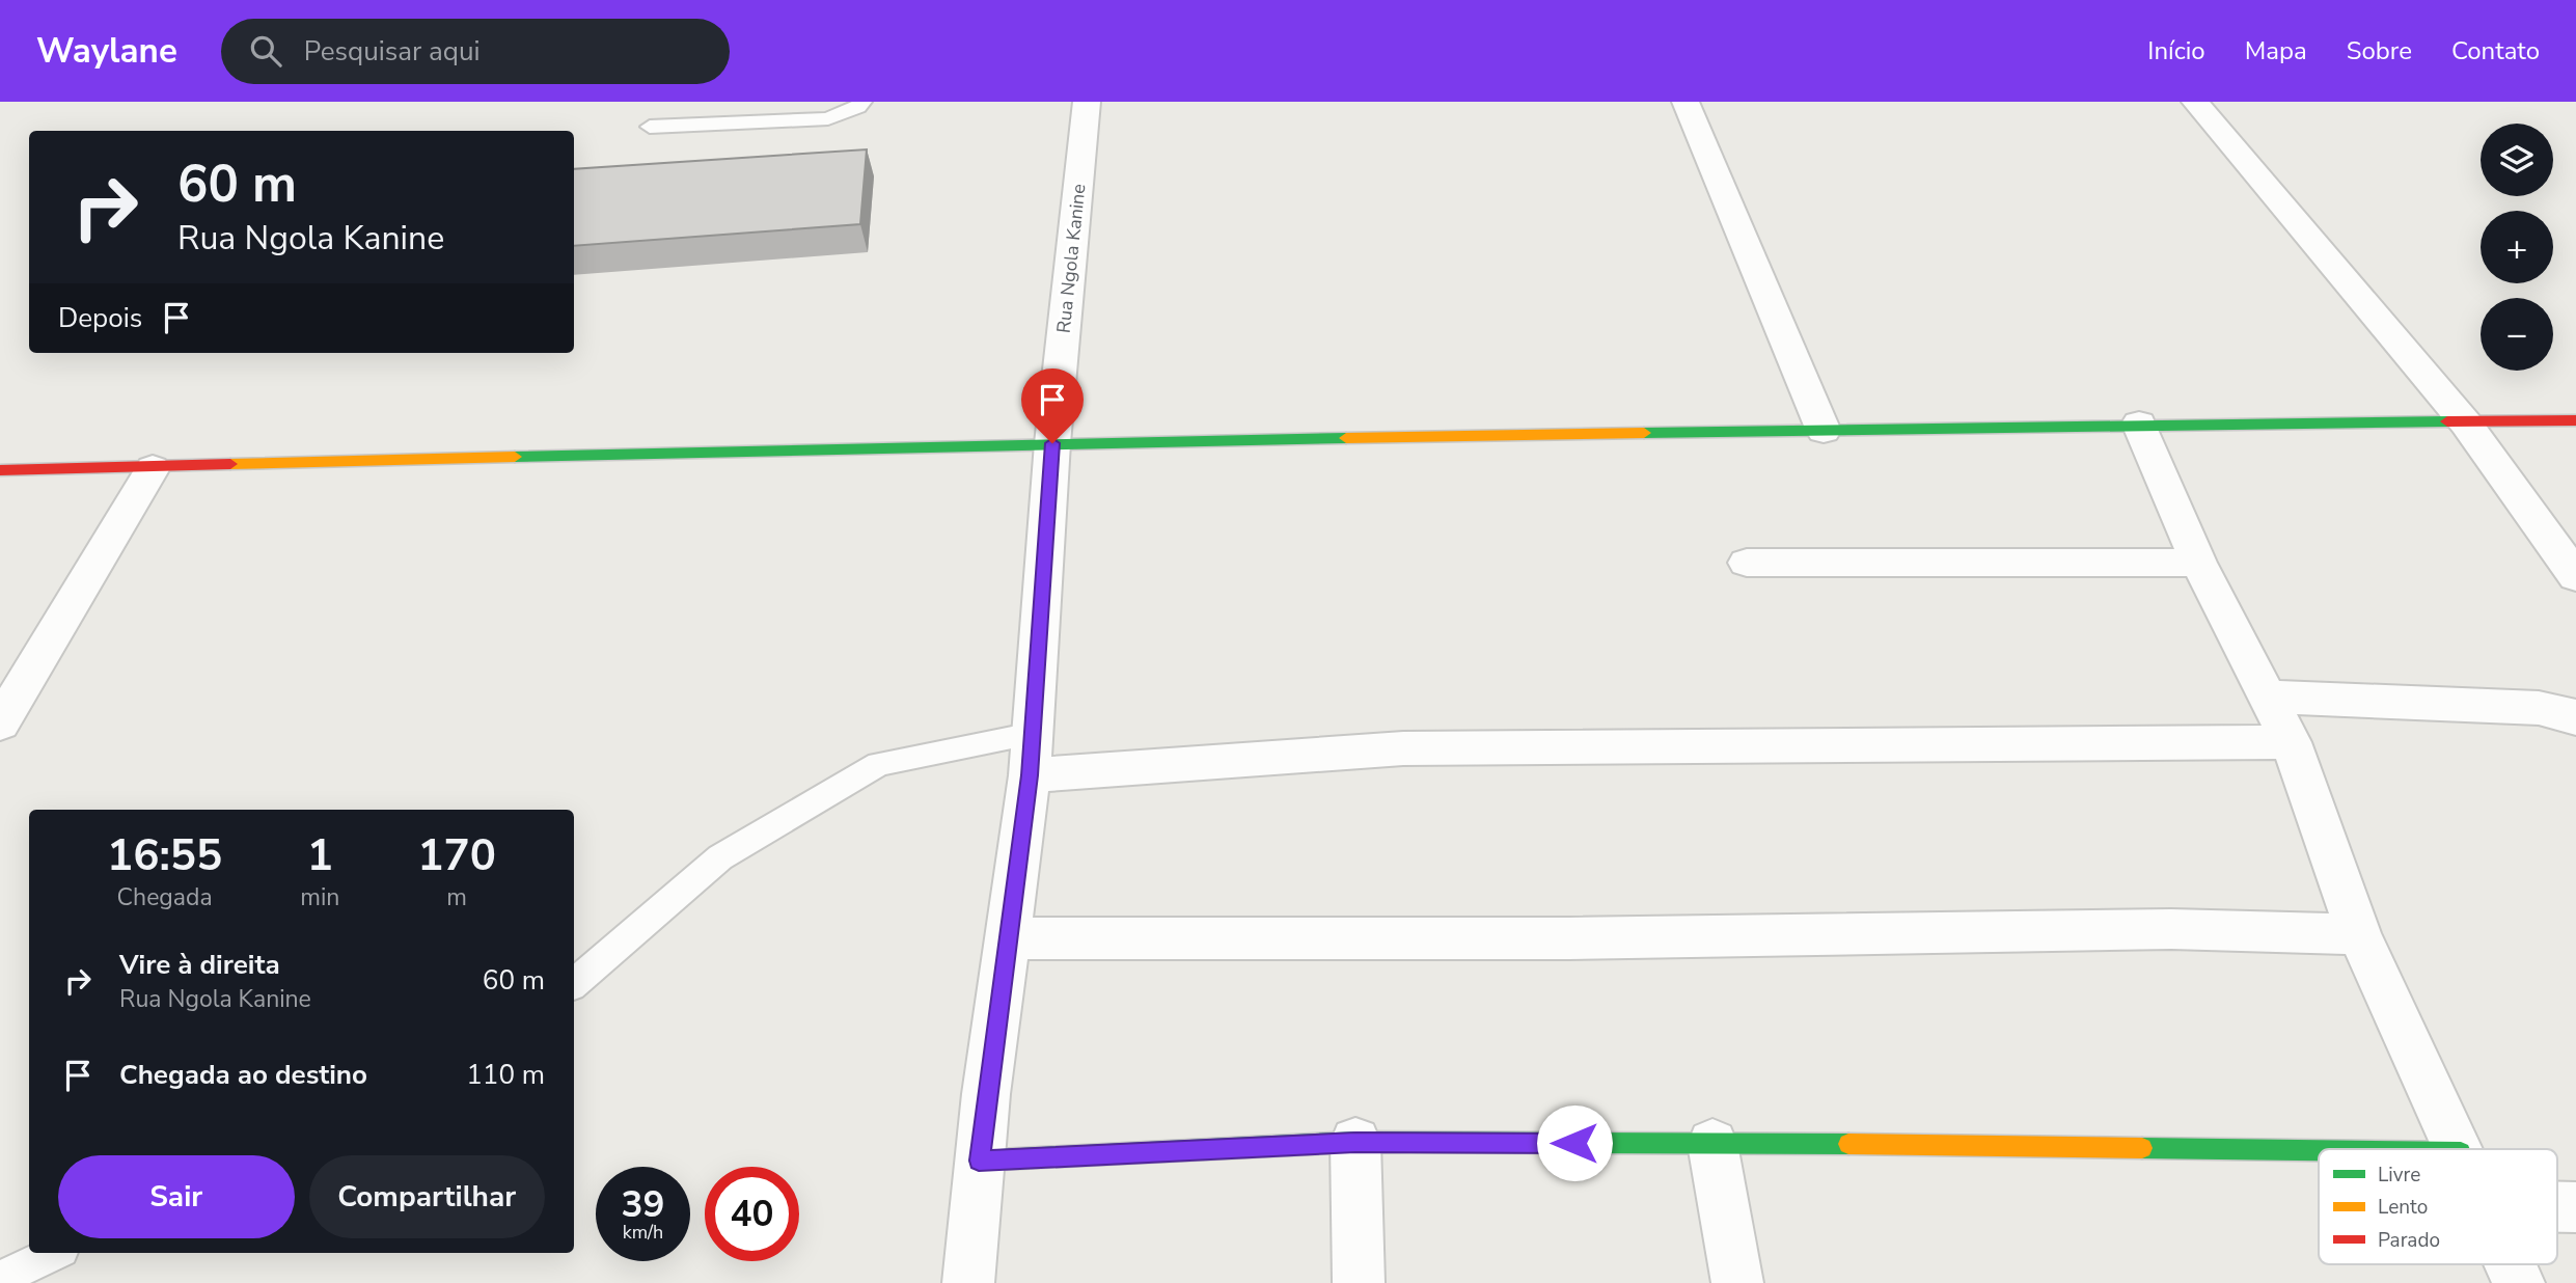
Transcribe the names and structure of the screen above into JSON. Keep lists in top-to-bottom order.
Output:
{
  "streets": {
    "street": ["Rua Ngola Kanine"]
  },
  "legend": ["Livre", "Lento", "Parado"],
  "page": {
    "header": "Waylane",
    "search": "Pesquisar aqui",
    "nav": [
      "Início",
      "Mapa",
      "Sobre",
      "Contato"
    ],
    "map_buttons": ["+", "−"],
    "turn": ["60 m", "Rua Ngola Kanine"],
    "then": "Depois",
    "eta": [
      "16:55",
      "Chegada",
      "1",
      "min",
      "170",
      "m"
    ],
    "list": [
      {
        "name": "Vire à direita",
        "note": "Rua Ngola Kanine",
        "value": "60 m"
      },
      {
        "name": "Chegada ao destino",
        "value": "110 m"
      }
    ],
    "buttons": ["Sair", "Compartilhar"],
    "speed": "39 km/h",
    "limit": "40"
  }
}
